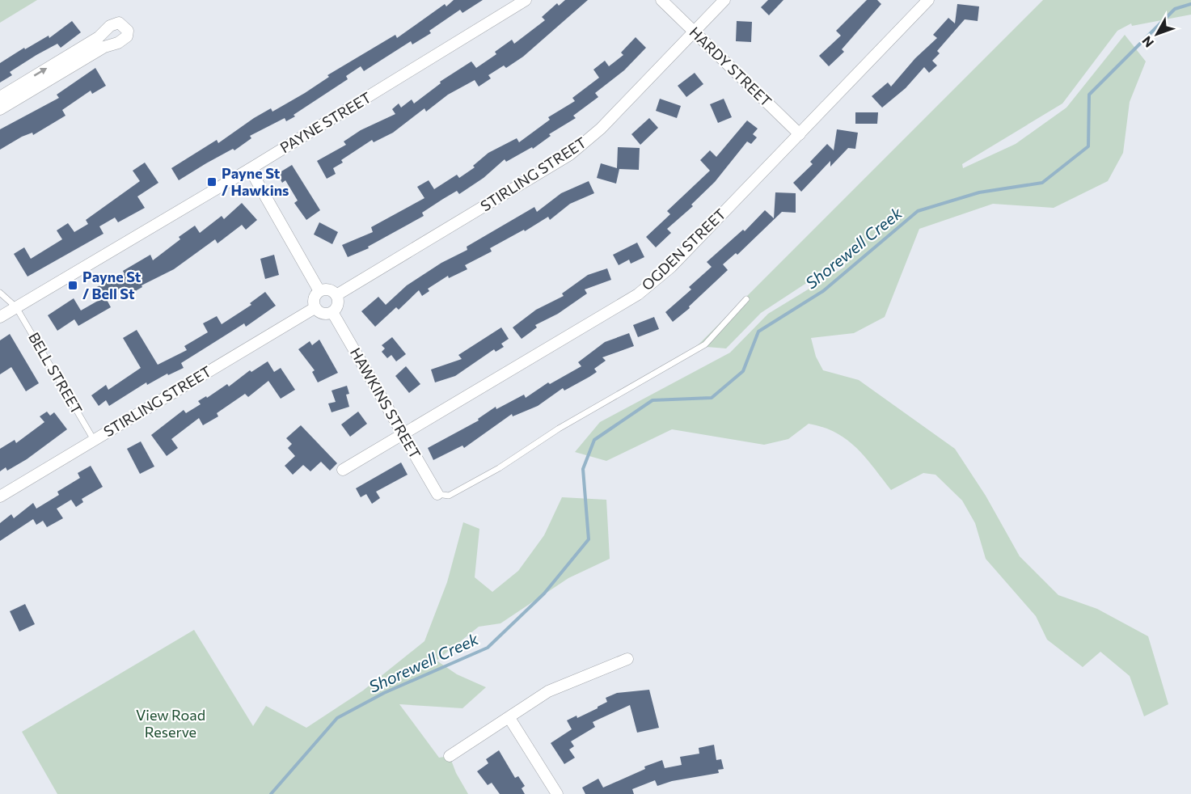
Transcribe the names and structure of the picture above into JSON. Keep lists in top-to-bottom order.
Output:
{
  "streets": {
    "street": [
      "HARDY STREET",
      "PAYNE STREET",
      "STIRLING STREET",
      "OGDEN STREET",
      "HAWKINS STREET"
    ],
    "lane": ["BELL STREET"]
  },
  "crossings": [
    ["HARDY STREET", "STIRLING STREET"],
    ["HARDY STREET", "OGDEN STREET"],
    ["PAYNE STREET", "BELL STREET"],
    ["STIRLING STREET", "BELL STREET"],
    ["STIRLING STREET", "HAWKINS STREET"],
    ["OGDEN STREET", "HAWKINS STREET"]
  ],
  "water": ["Shorewell Creek"],
  "parks": ["View Road Reserve"],
  "places": {
    "transit": ["Payne St / Hawkins", "Payne St / Bell St"]
  },
  "north": "bottom left"
}
